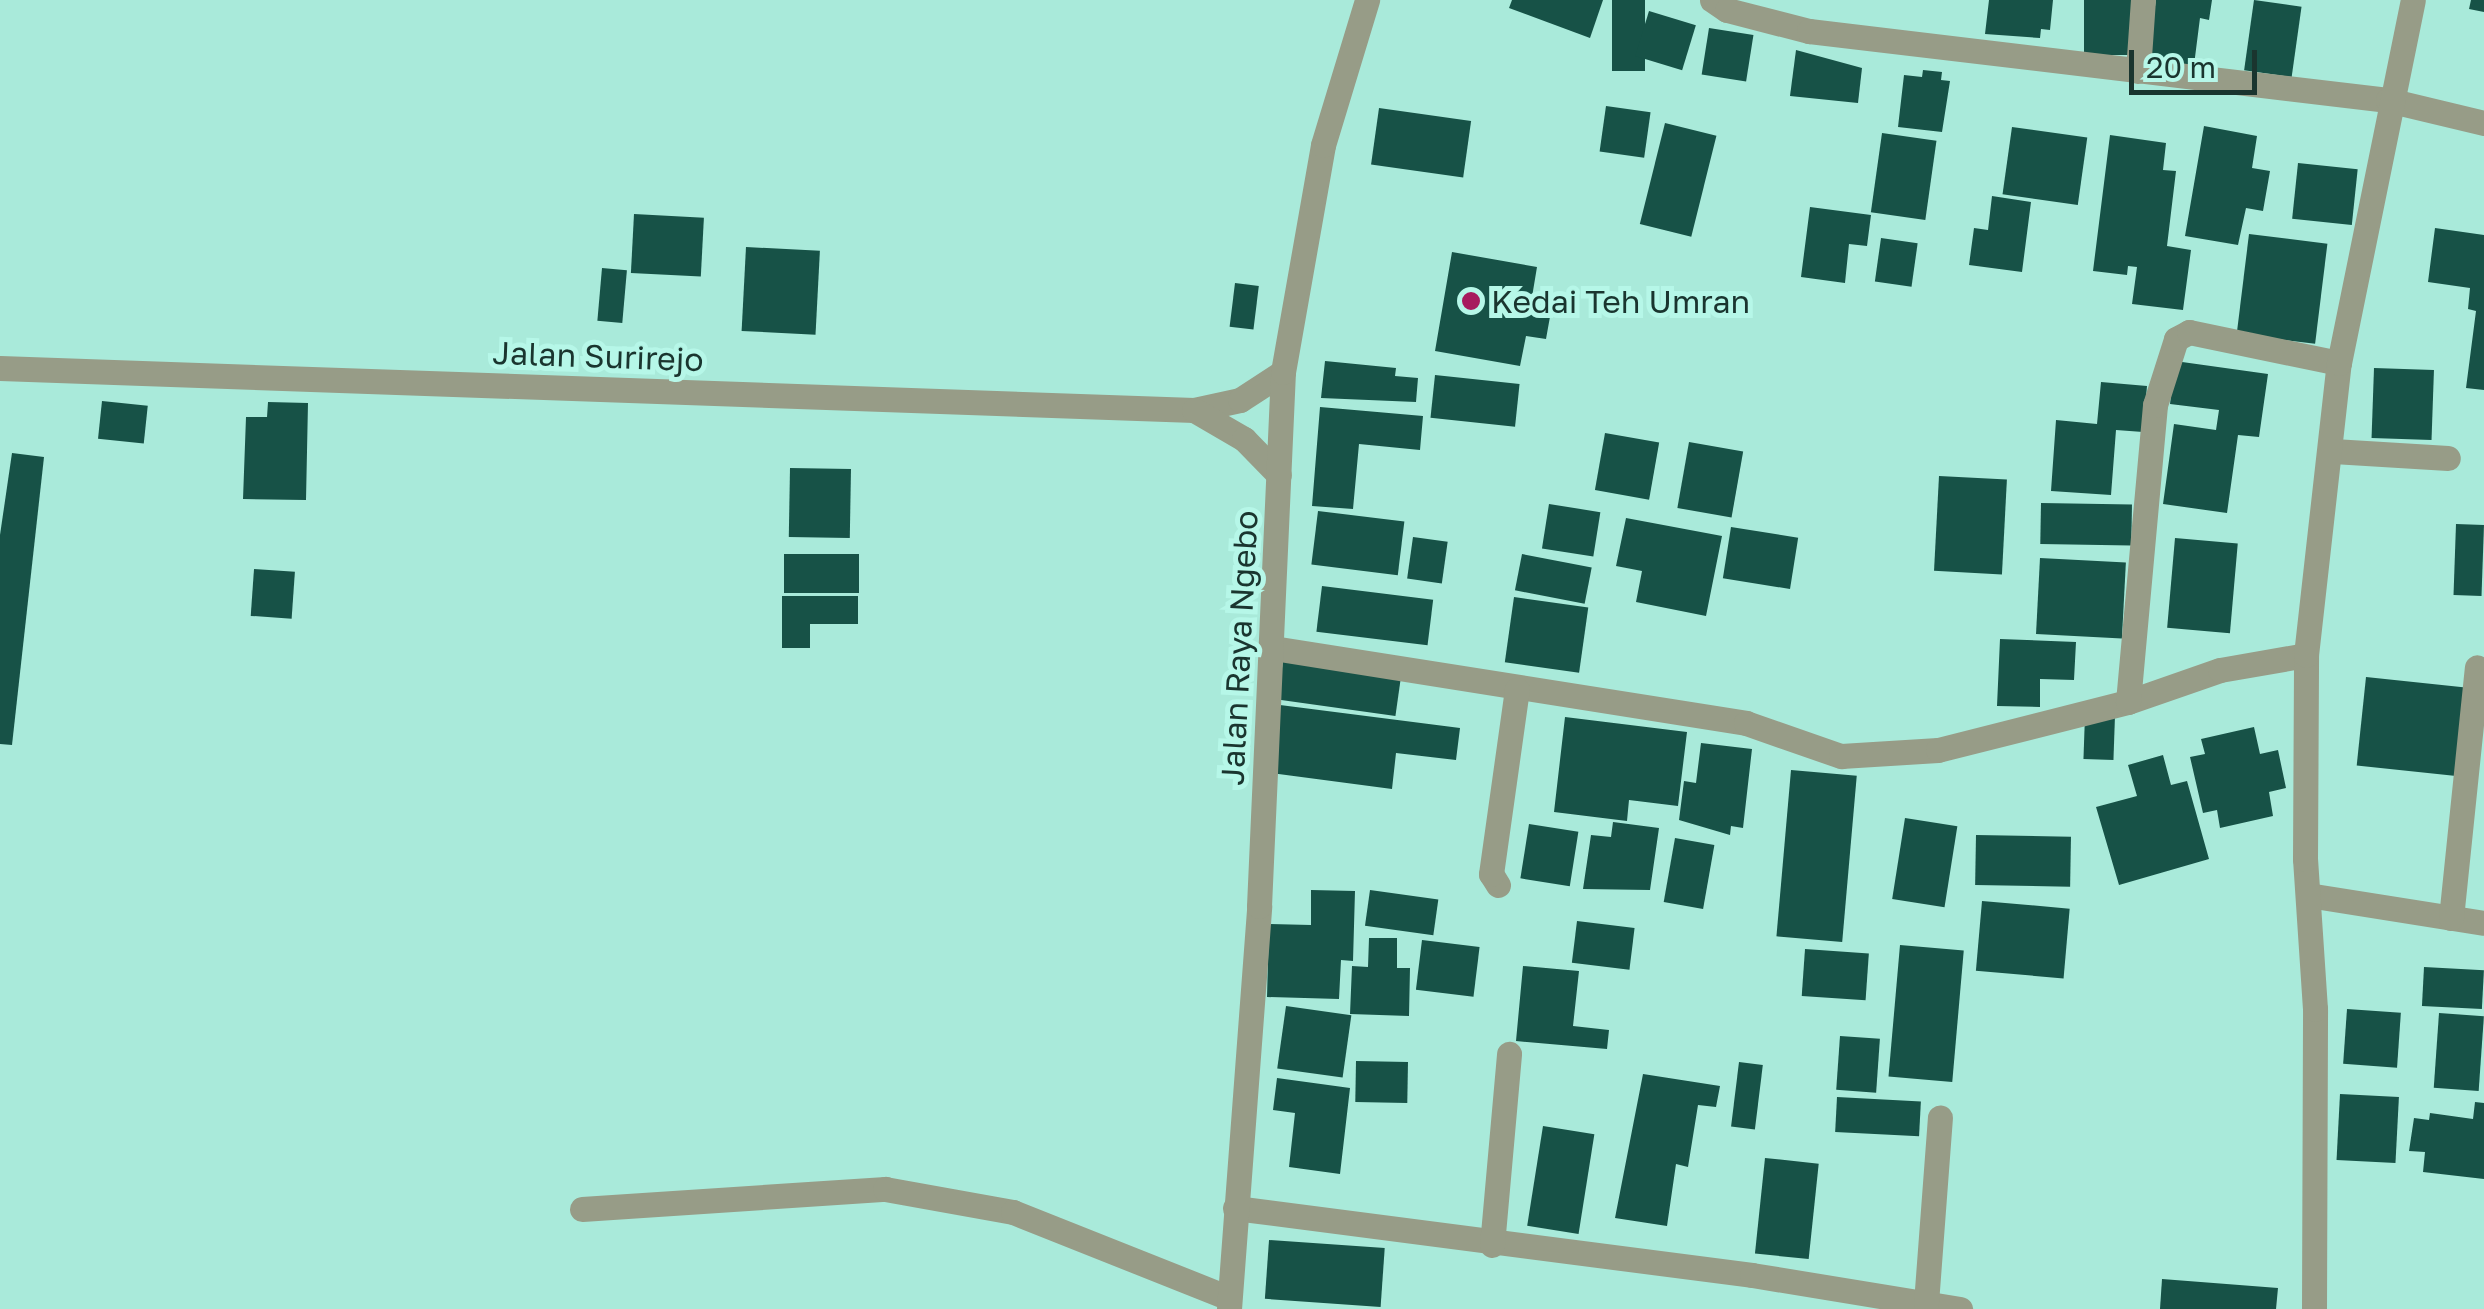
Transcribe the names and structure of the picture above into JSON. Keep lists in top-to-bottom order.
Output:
{
  "streets": {
    "street": ["Jalan Surirejo", "Jalan Raya Ngebo"]
  },
  "crossings": [
    ["Jalan Surirejo", "Jalan Raya Ngebo"]
  ],
  "places": ["Kedai Teh Umran"],
  "scale_bar": "20 m"
}
